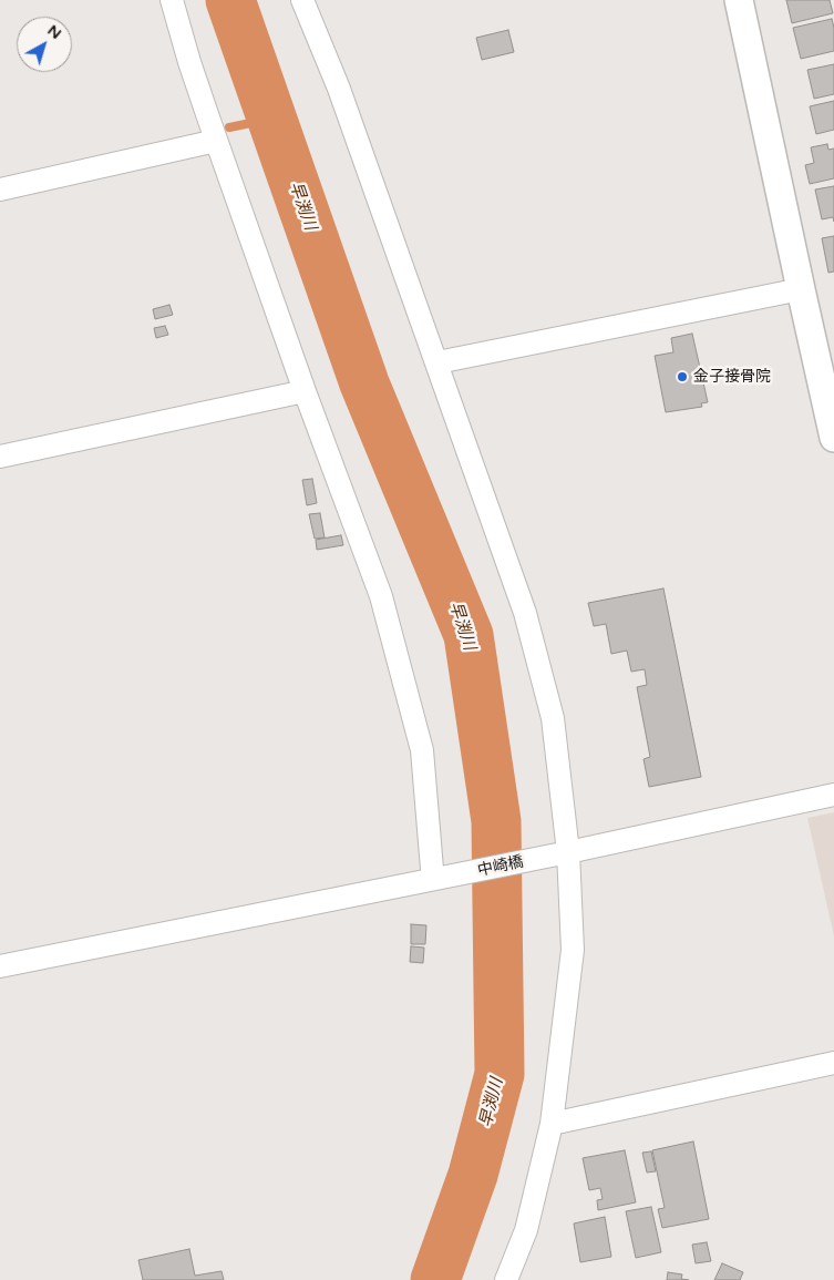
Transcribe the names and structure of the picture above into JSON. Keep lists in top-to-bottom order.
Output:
{
  "streets": {
    "street": ["中崎橋"]
  },
  "water": ["早渕川"],
  "places": ["金子接骨院"],
  "north": "top right"
}
